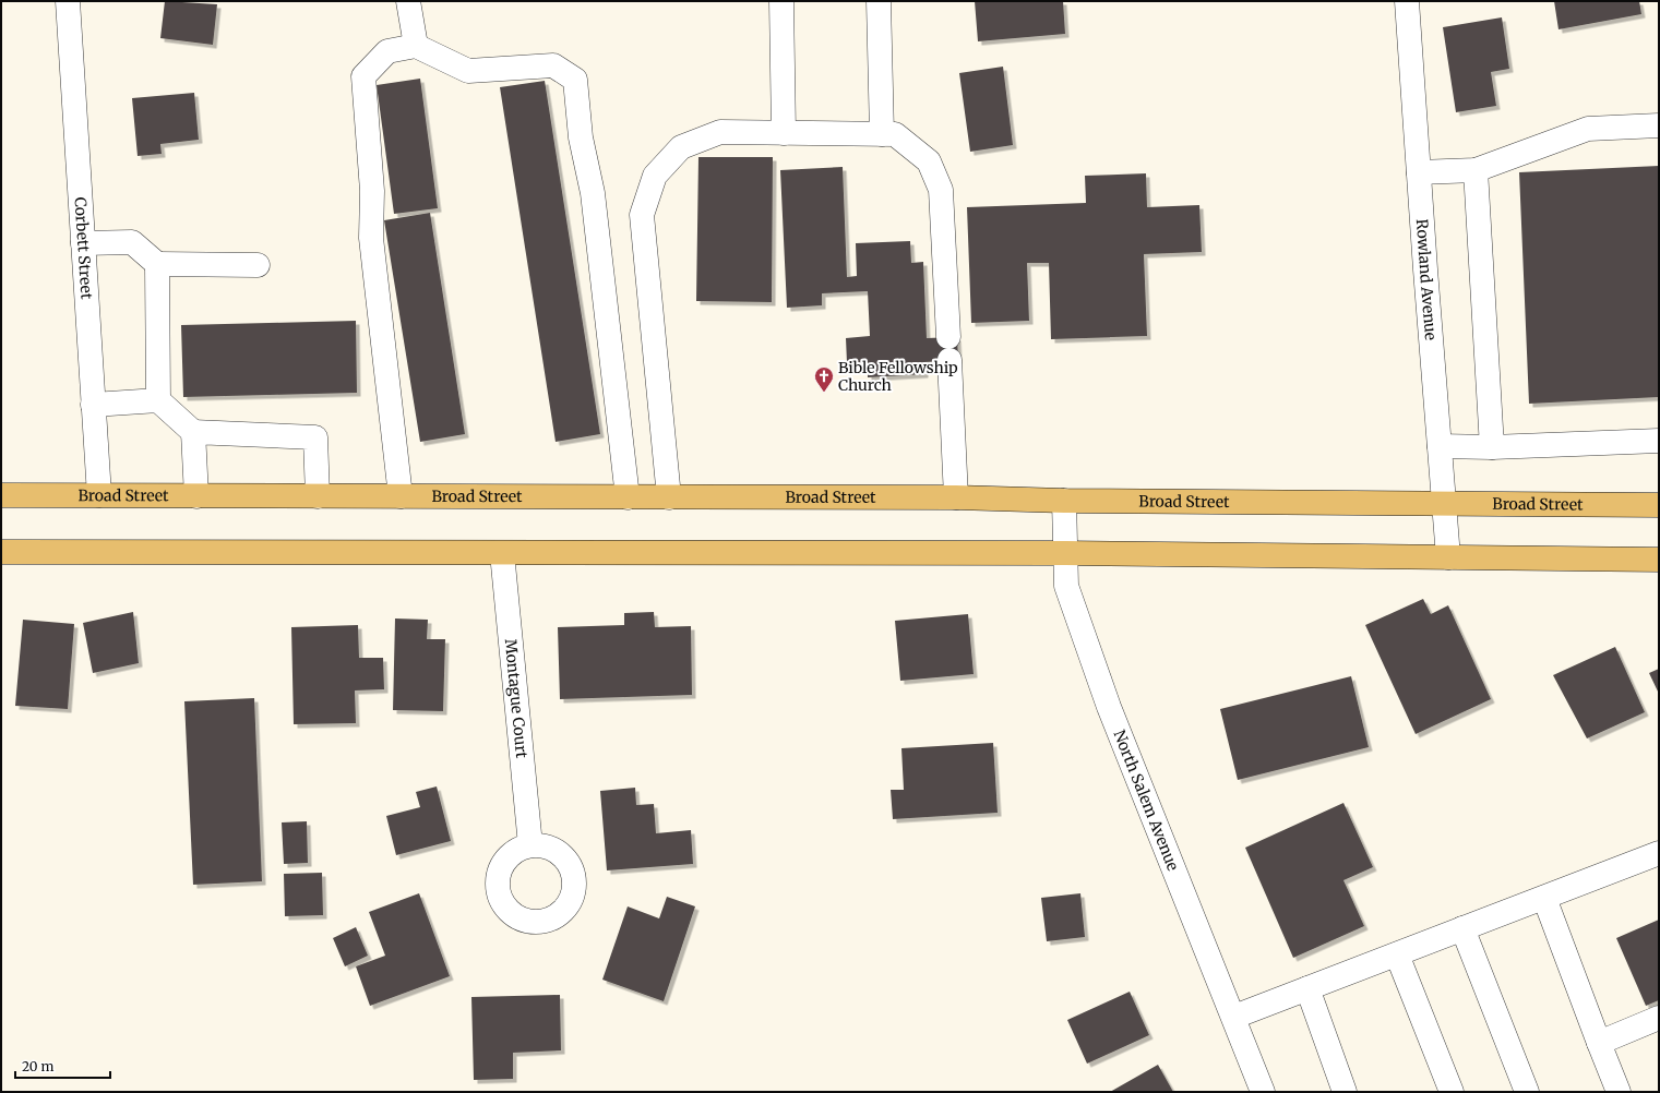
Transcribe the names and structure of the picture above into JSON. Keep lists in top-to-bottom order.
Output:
{
  "streets": {
    "main road": ["Broad Street"],
    "street": [
      "Corbett Street",
      "Rowland Avenue",
      "Montague Court",
      "North Salem Avenue"
    ]
  },
  "crossings": [
    ["Corbett Street", "Broad Street"],
    ["Rowland Avenue", "Broad Street"],
    ["Broad Street", "North Salem Avenue"]
  ],
  "places": {
    "church": ["Bible Fellowship Church"]
  },
  "scale_bar": "20 m"
}
